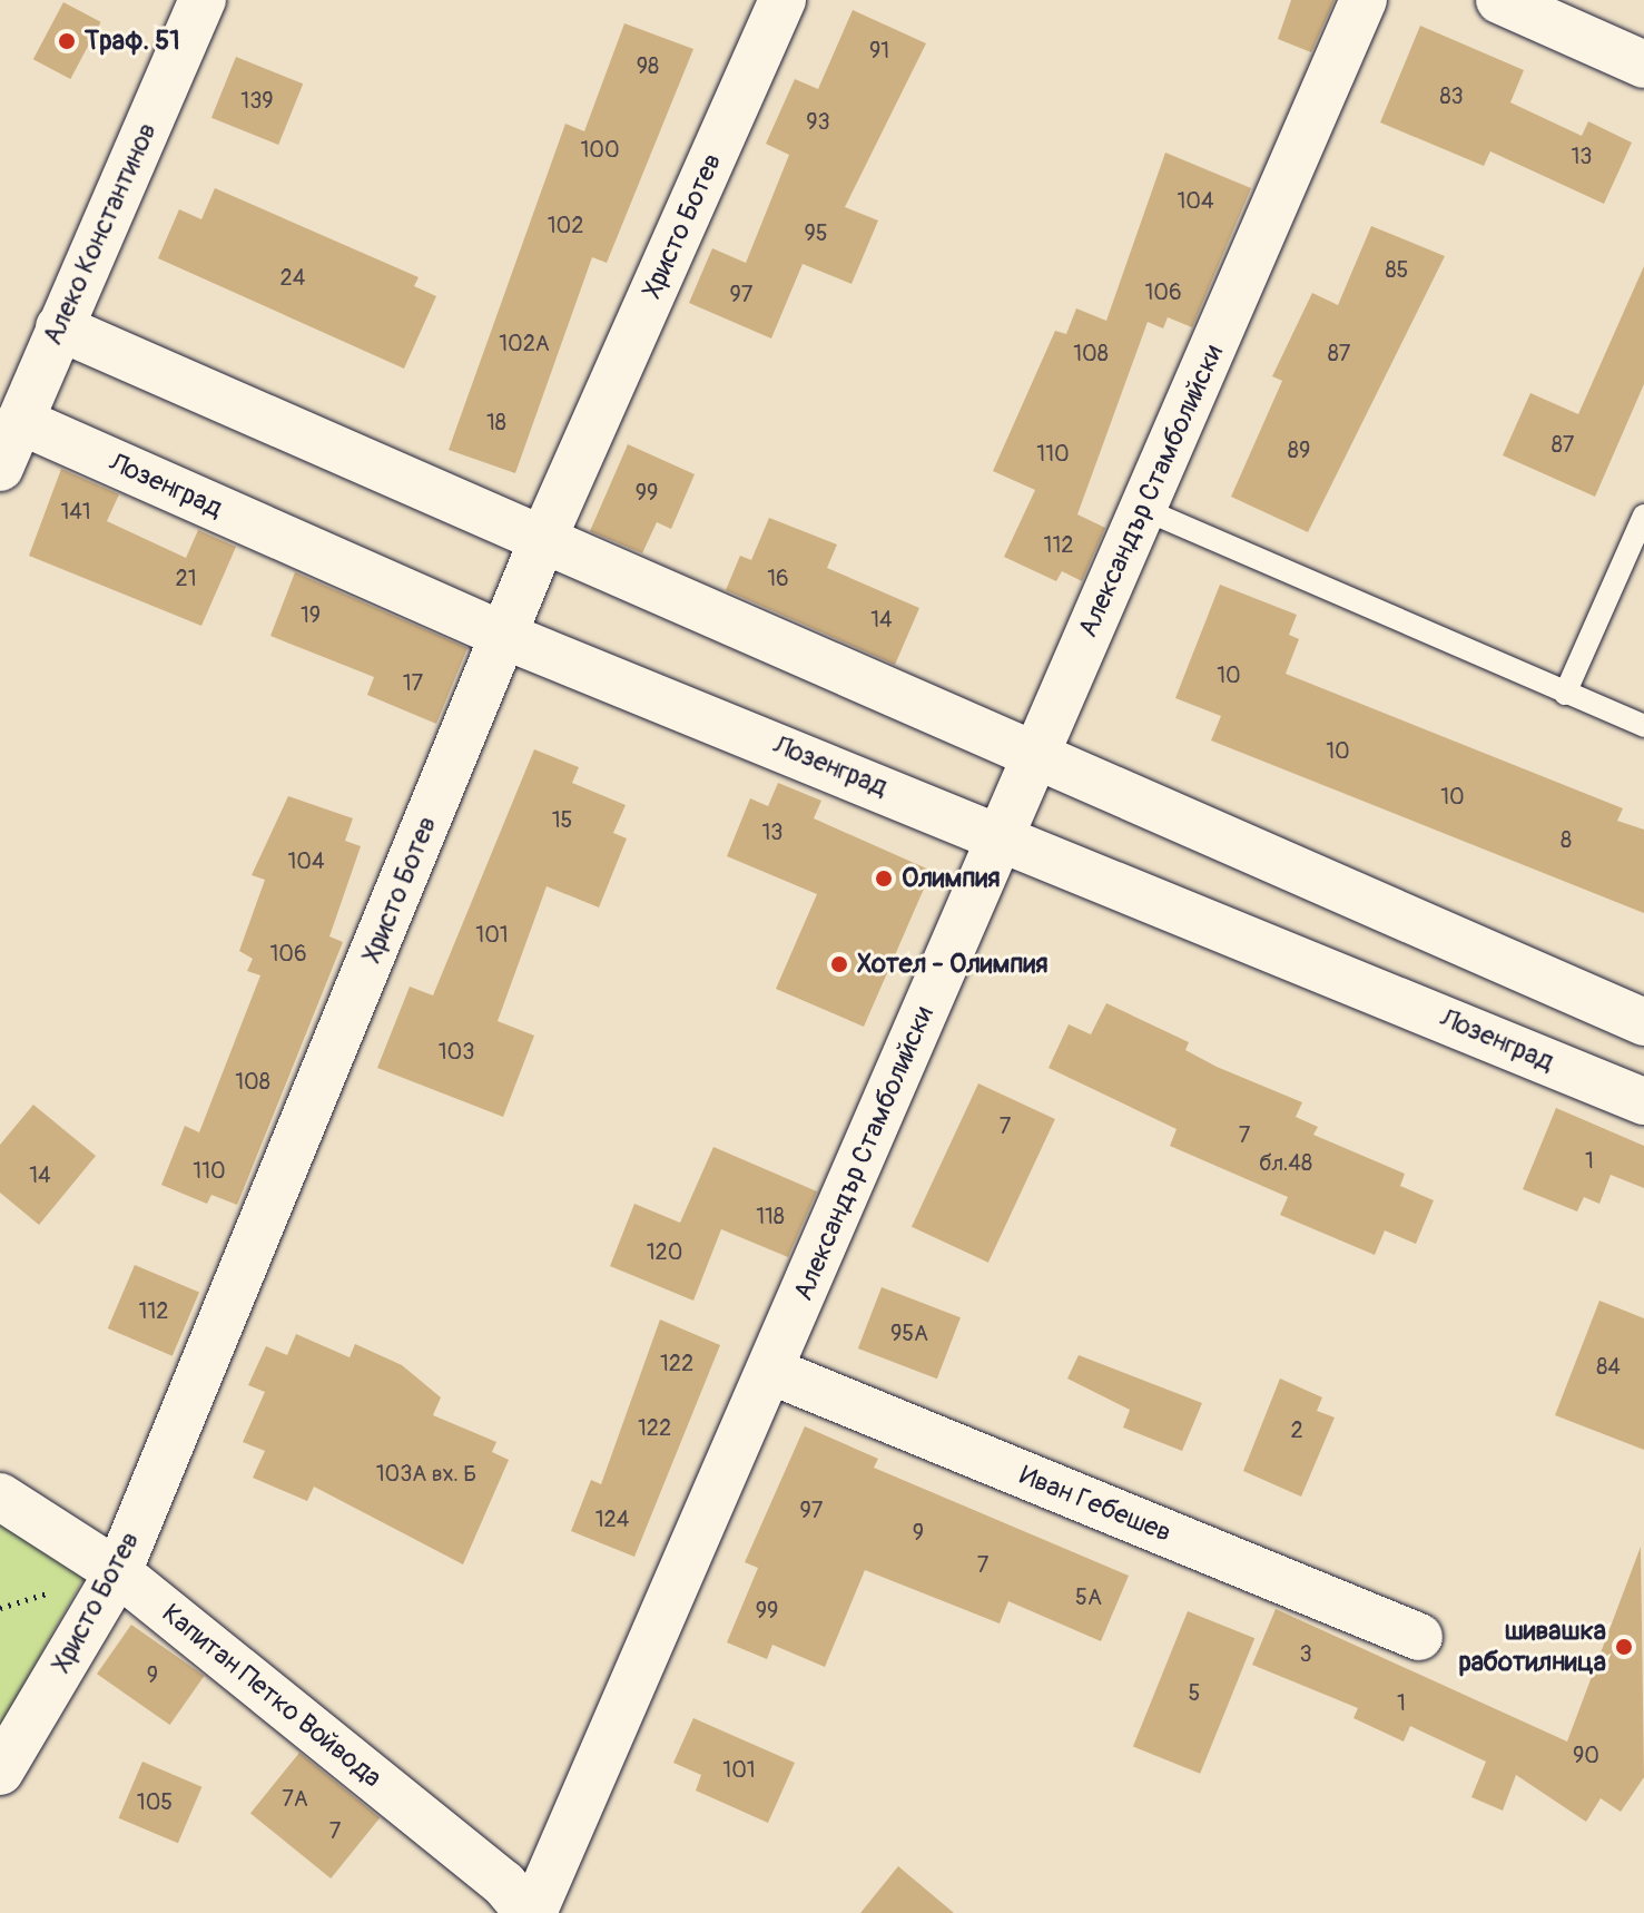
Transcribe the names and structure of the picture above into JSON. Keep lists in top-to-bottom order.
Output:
{
  "streets": {
    "street": [
      "Христо Ботев",
      "Алеко Константинов",
      "Лозенград",
      "Александър Стамболийски",
      "Иван Гебешев",
      "Капитан Петко Войвода"
    ]
  },
  "crossings": [
    ["Христо Ботев", "Лозенград"],
    ["Христо Ботев", "Капитан Петко Войвода"],
    ["Алеко Константинов", "Лозенград"],
    ["Лозенград", "Александър Стамболийски"],
    ["Александър Стамболийски", "Иван Гебешев"],
    ["Александър Стамболийски", "Капитан Петко Войвода"]
  ],
  "places": [
    "Траф. 51",
    "Олимпия",
    "Хотел - Олимпия",
    "шивашка работилница"
  ],
  "house_numbers": [
    "91",
    "98",
    "83",
    "139",
    "93",
    "100",
    "13",
    "104",
    "102",
    "95",
    "85",
    "24",
    "106",
    "97",
    "102А",
    "108",
    "87",
    "18",
    "87",
    "89",
    "110",
    "99",
    "141",
    "112",
    "21",
    "16",
    "19",
    "14",
    "10",
    "17",
    "10",
    "10",
    "15",
    "13",
    "8",
    "104",
    "101",
    "106",
    "103",
    "108",
    "7",
    "7",
    "1",
    "бл.48",
    "110",
    "14",
    "118",
    "120",
    "112",
    "95А",
    "122",
    "84",
    "122",
    "2",
    "103А вх. Б",
    "97",
    "124",
    "9",
    "7",
    "5А",
    "99",
    "3",
    "9",
    "5",
    "1",
    "90",
    "101",
    "7А",
    "105",
    "7"
  ]
}
